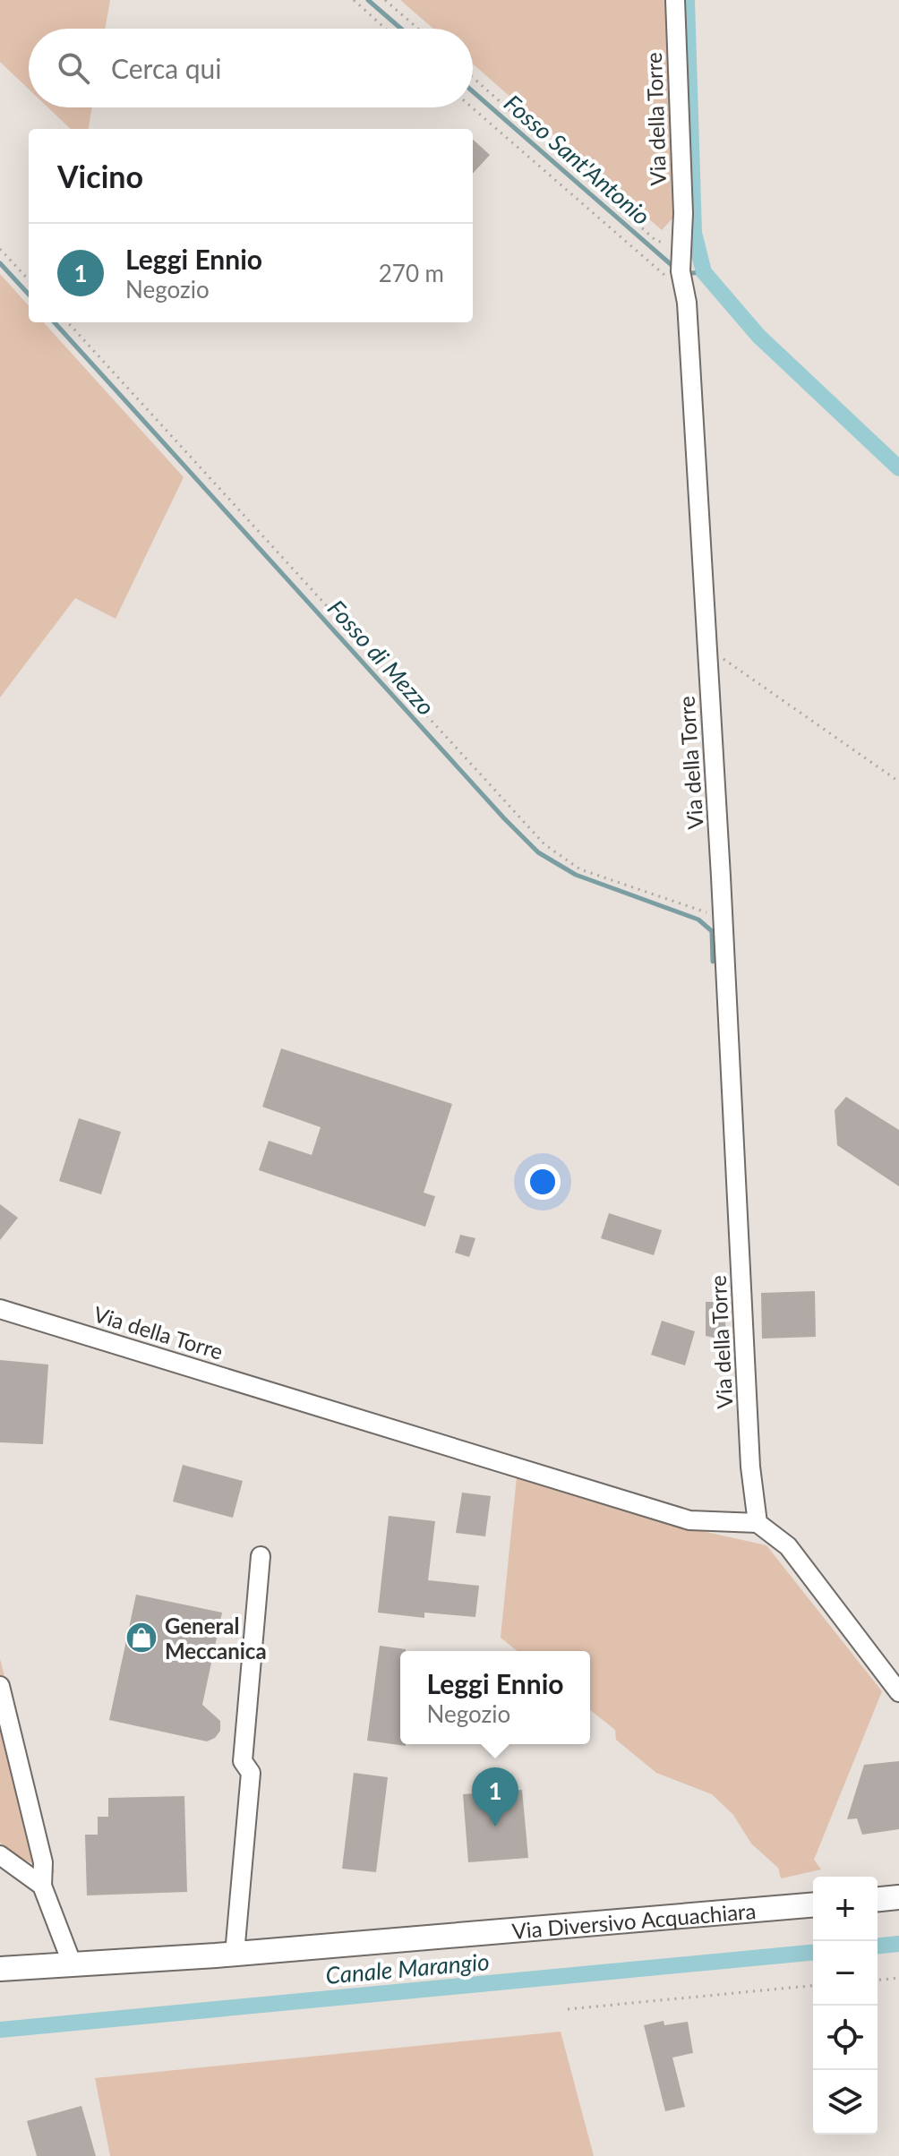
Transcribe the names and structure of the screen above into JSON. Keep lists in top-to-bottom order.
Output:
{
  "streets": {
    "main road": ["Via Diversivo Acquachiara"],
    "street": ["Via della Torre"]
  },
  "water": ["Fosso Sant'Antonio", "Fosso di Mezzo", "Canale Marangio"],
  "places": {
    "shop": ["General Meccanica"]
  },
  "page": {
    "search": "Cerca qui",
    "heading": "Vicino",
    "list": [
      {
        "mark": "1",
        "name": "Leggi Ennio",
        "note": "Negozio",
        "value": "270 m"
      }
    ],
    "popup": ["Leggi Ennio", "Negozio"],
    "pins": "1",
    "map_buttons": ["+", "−"]
  }
}
